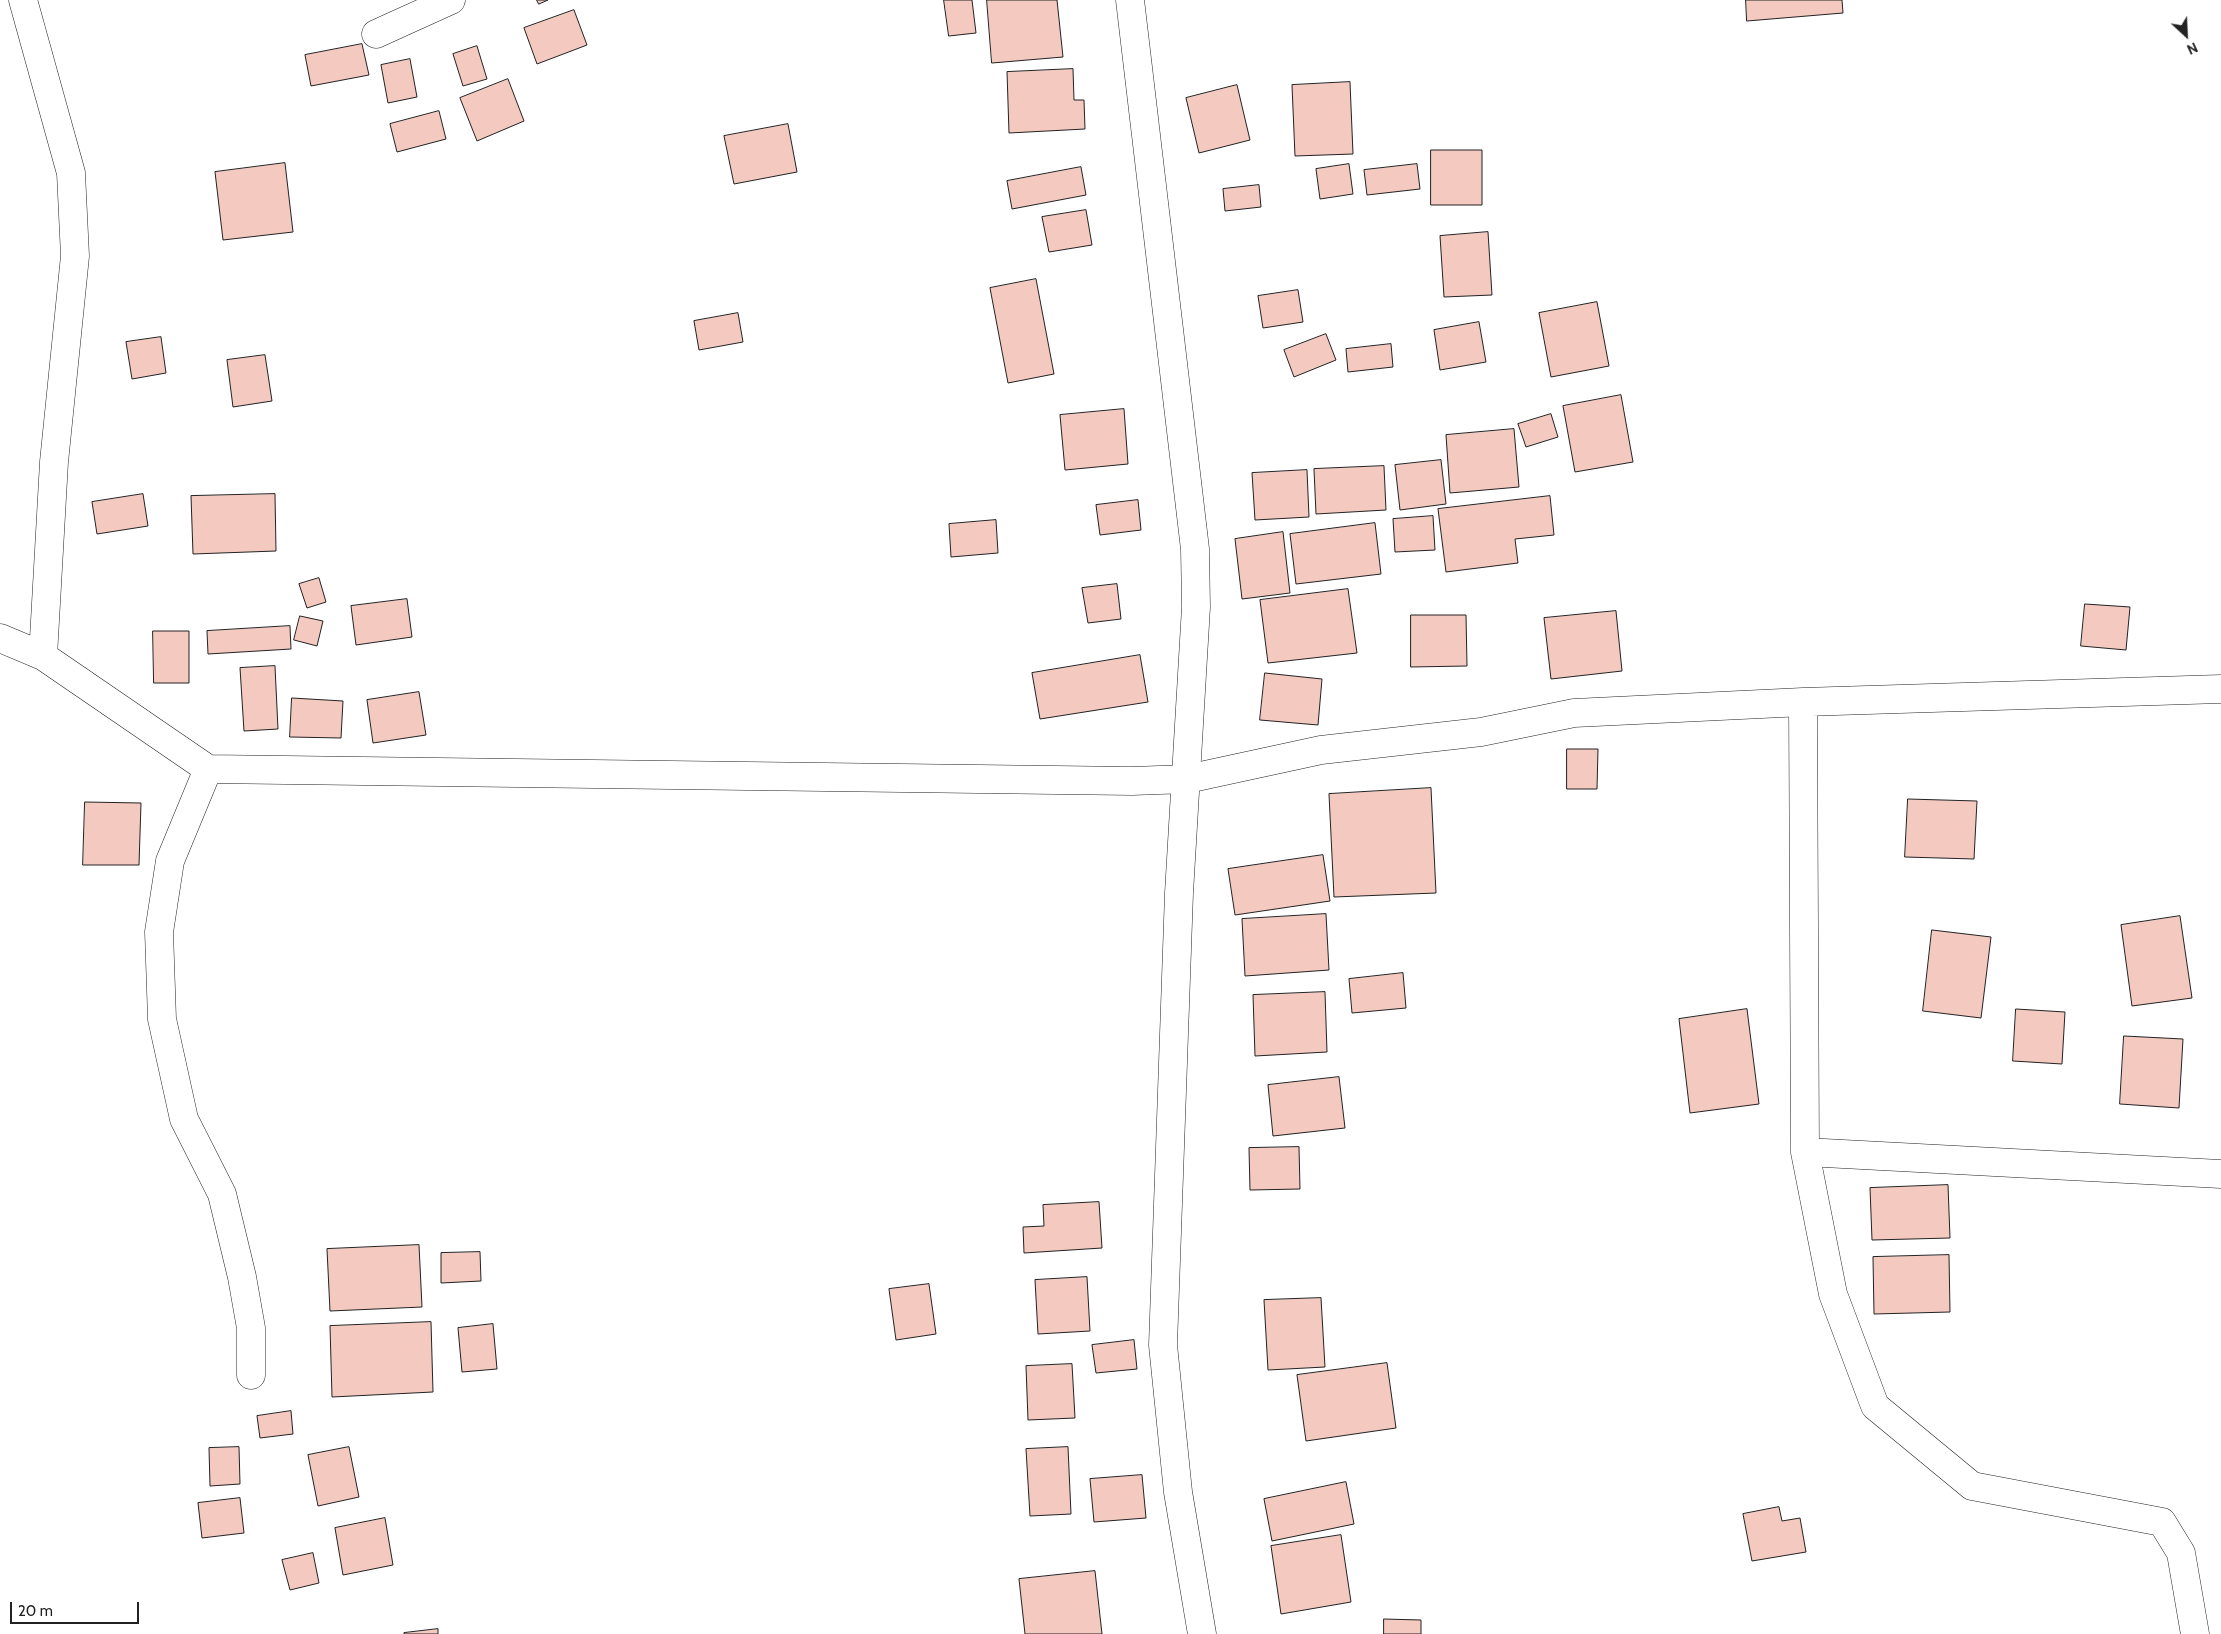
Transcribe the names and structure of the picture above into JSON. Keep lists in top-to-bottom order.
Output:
{
  "scale_bar": "20 m",
  "north": "bottom right"
}
